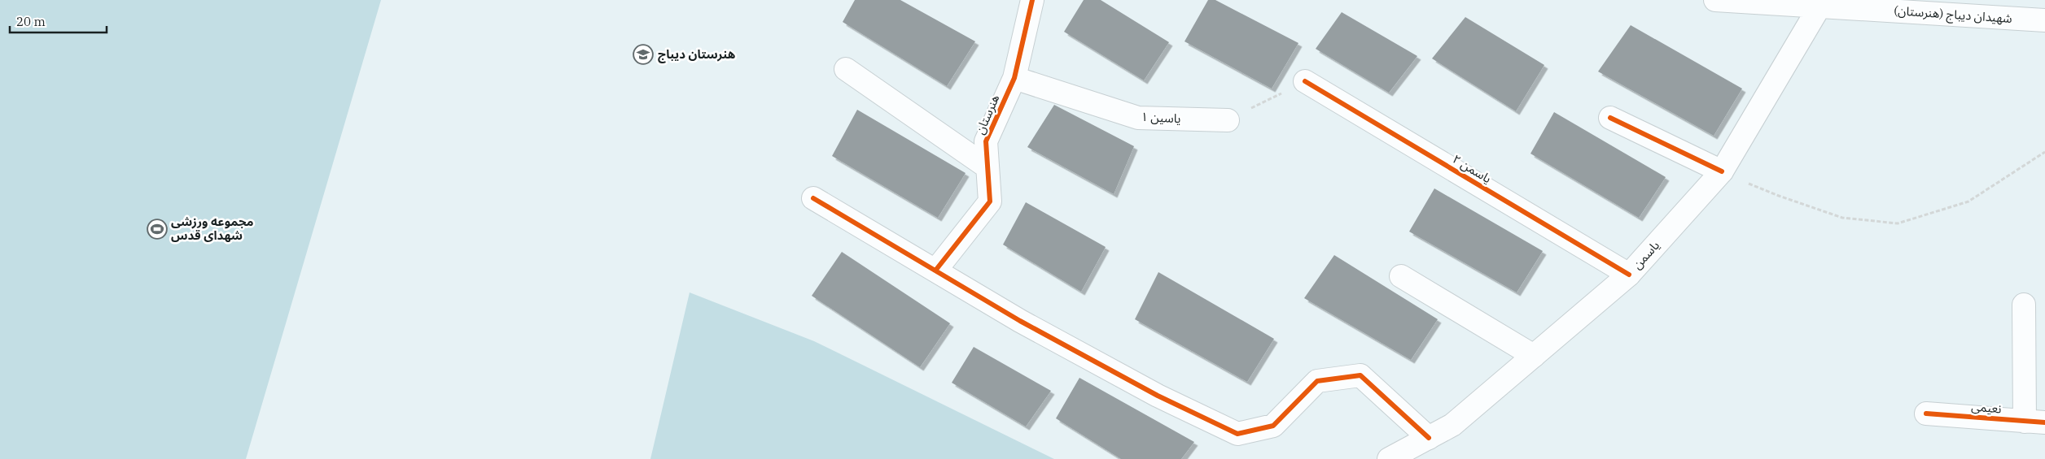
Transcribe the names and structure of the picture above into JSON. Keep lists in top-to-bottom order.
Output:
{
  "streets": {
    "street": [
      "شهیدان دیباج (هنرستان)",
      "هنرستان",
      "یاسین ۱",
      "یاسمن ۲",
      "یاسمن",
      "نعیمی"
    ]
  },
  "crossings": [
    ["شهیدان دیباج (هنرستان)", "یاسمن"],
    ["هنرستان", "یاسین ۱"],
    ["یاسمن ۲", "یاسمن"]
  ],
  "places": {
    "school or university": ["هنرستان دیباج"],
    "sports": ["مجموعه ورزشی شهدای قدس"]
  },
  "scale_bar": "20 m"
}
